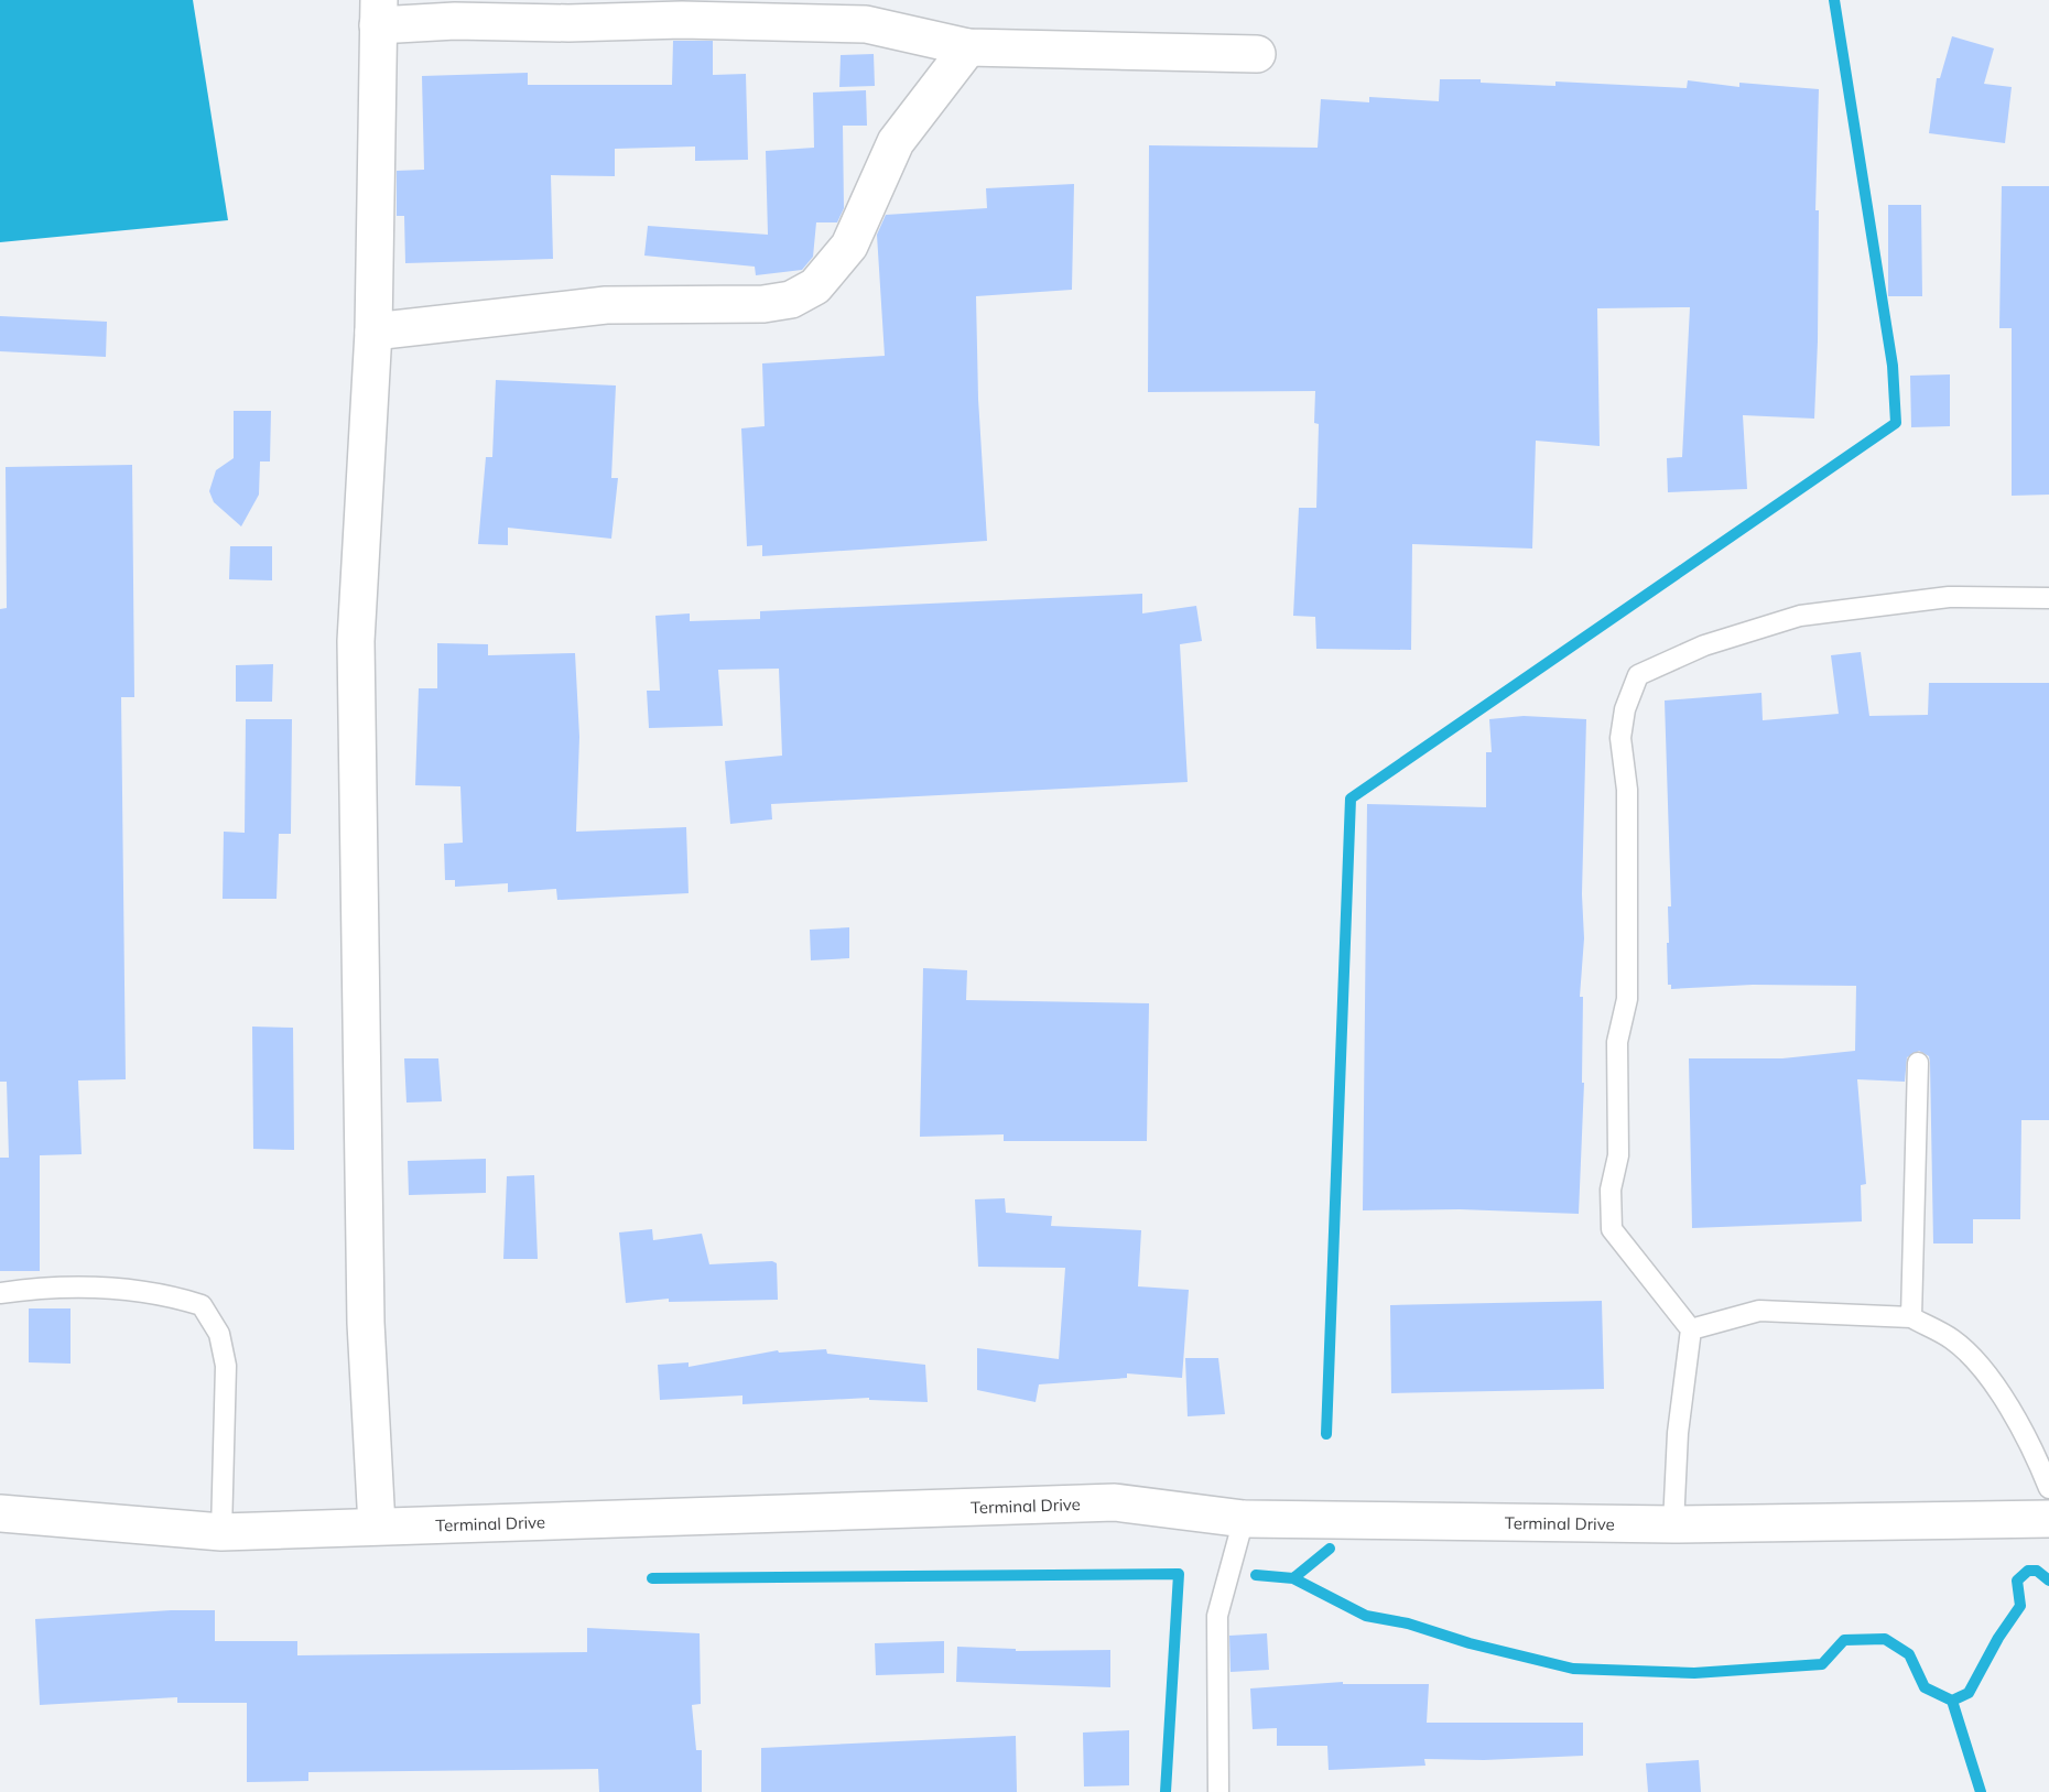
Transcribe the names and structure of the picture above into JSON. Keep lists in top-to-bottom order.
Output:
{
  "streets": {
    "street": ["Terminal Drive"]
  }
}
